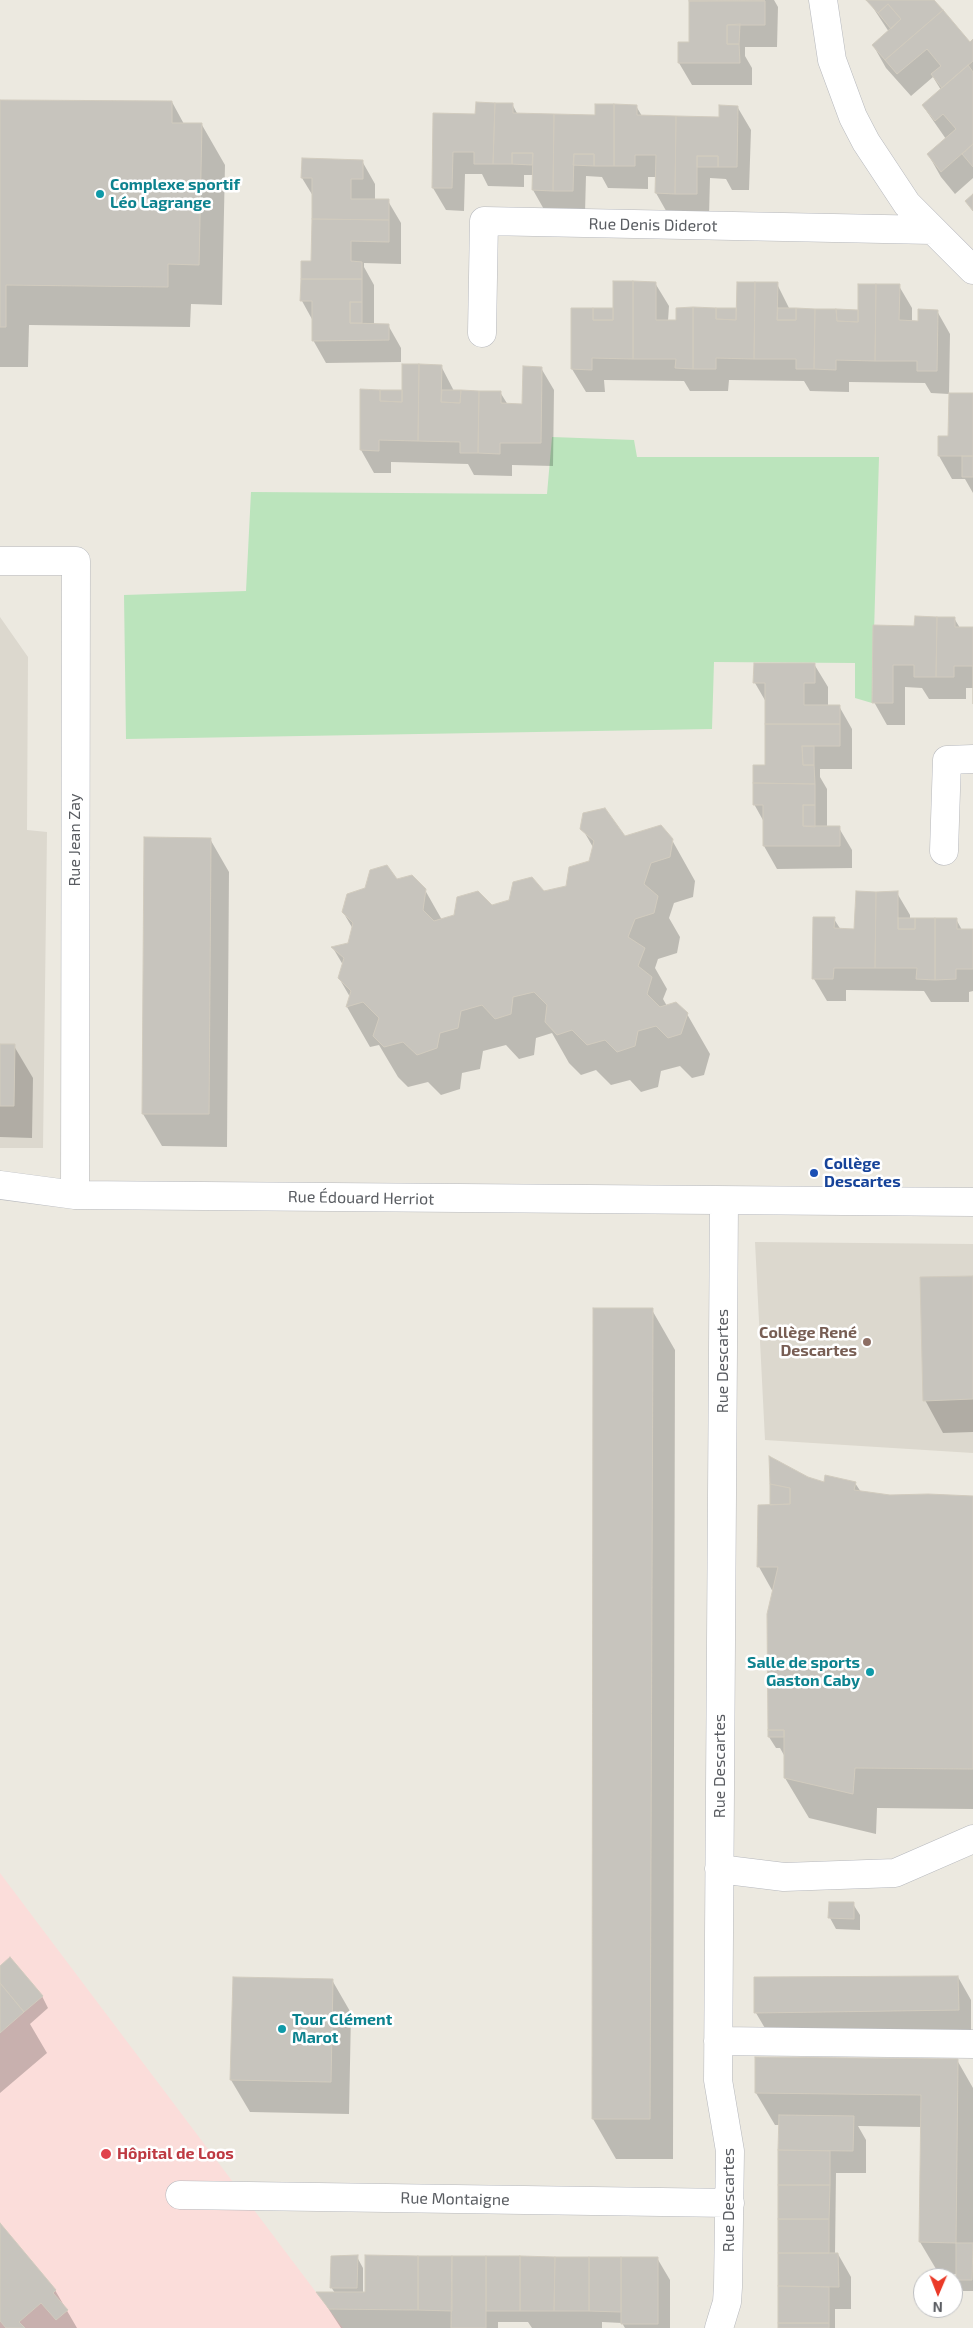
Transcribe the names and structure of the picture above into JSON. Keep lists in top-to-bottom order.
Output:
{
  "streets": {
    "street": [
      "Rue Denis Diderot",
      "Rue Jean Zay",
      "Rue Édouard Herriot",
      "Rue Descartes",
      "Rue Montaigne"
    ]
  },
  "crossings": [
    ["Rue Jean Zay", "Rue Édouard Herriot"],
    ["Rue Édouard Herriot", "Rue Descartes"],
    ["Rue Descartes", "Rue Montaigne"]
  ],
  "places": [
    "Complexe sportif Léo Lagrange",
    "Collège Descartes",
    "Collège René Descartes",
    "Salle de sports Gaston Caby",
    "Tour Clément Marot",
    "Hôpital de Loos"
  ],
  "north": "bottom"
}
